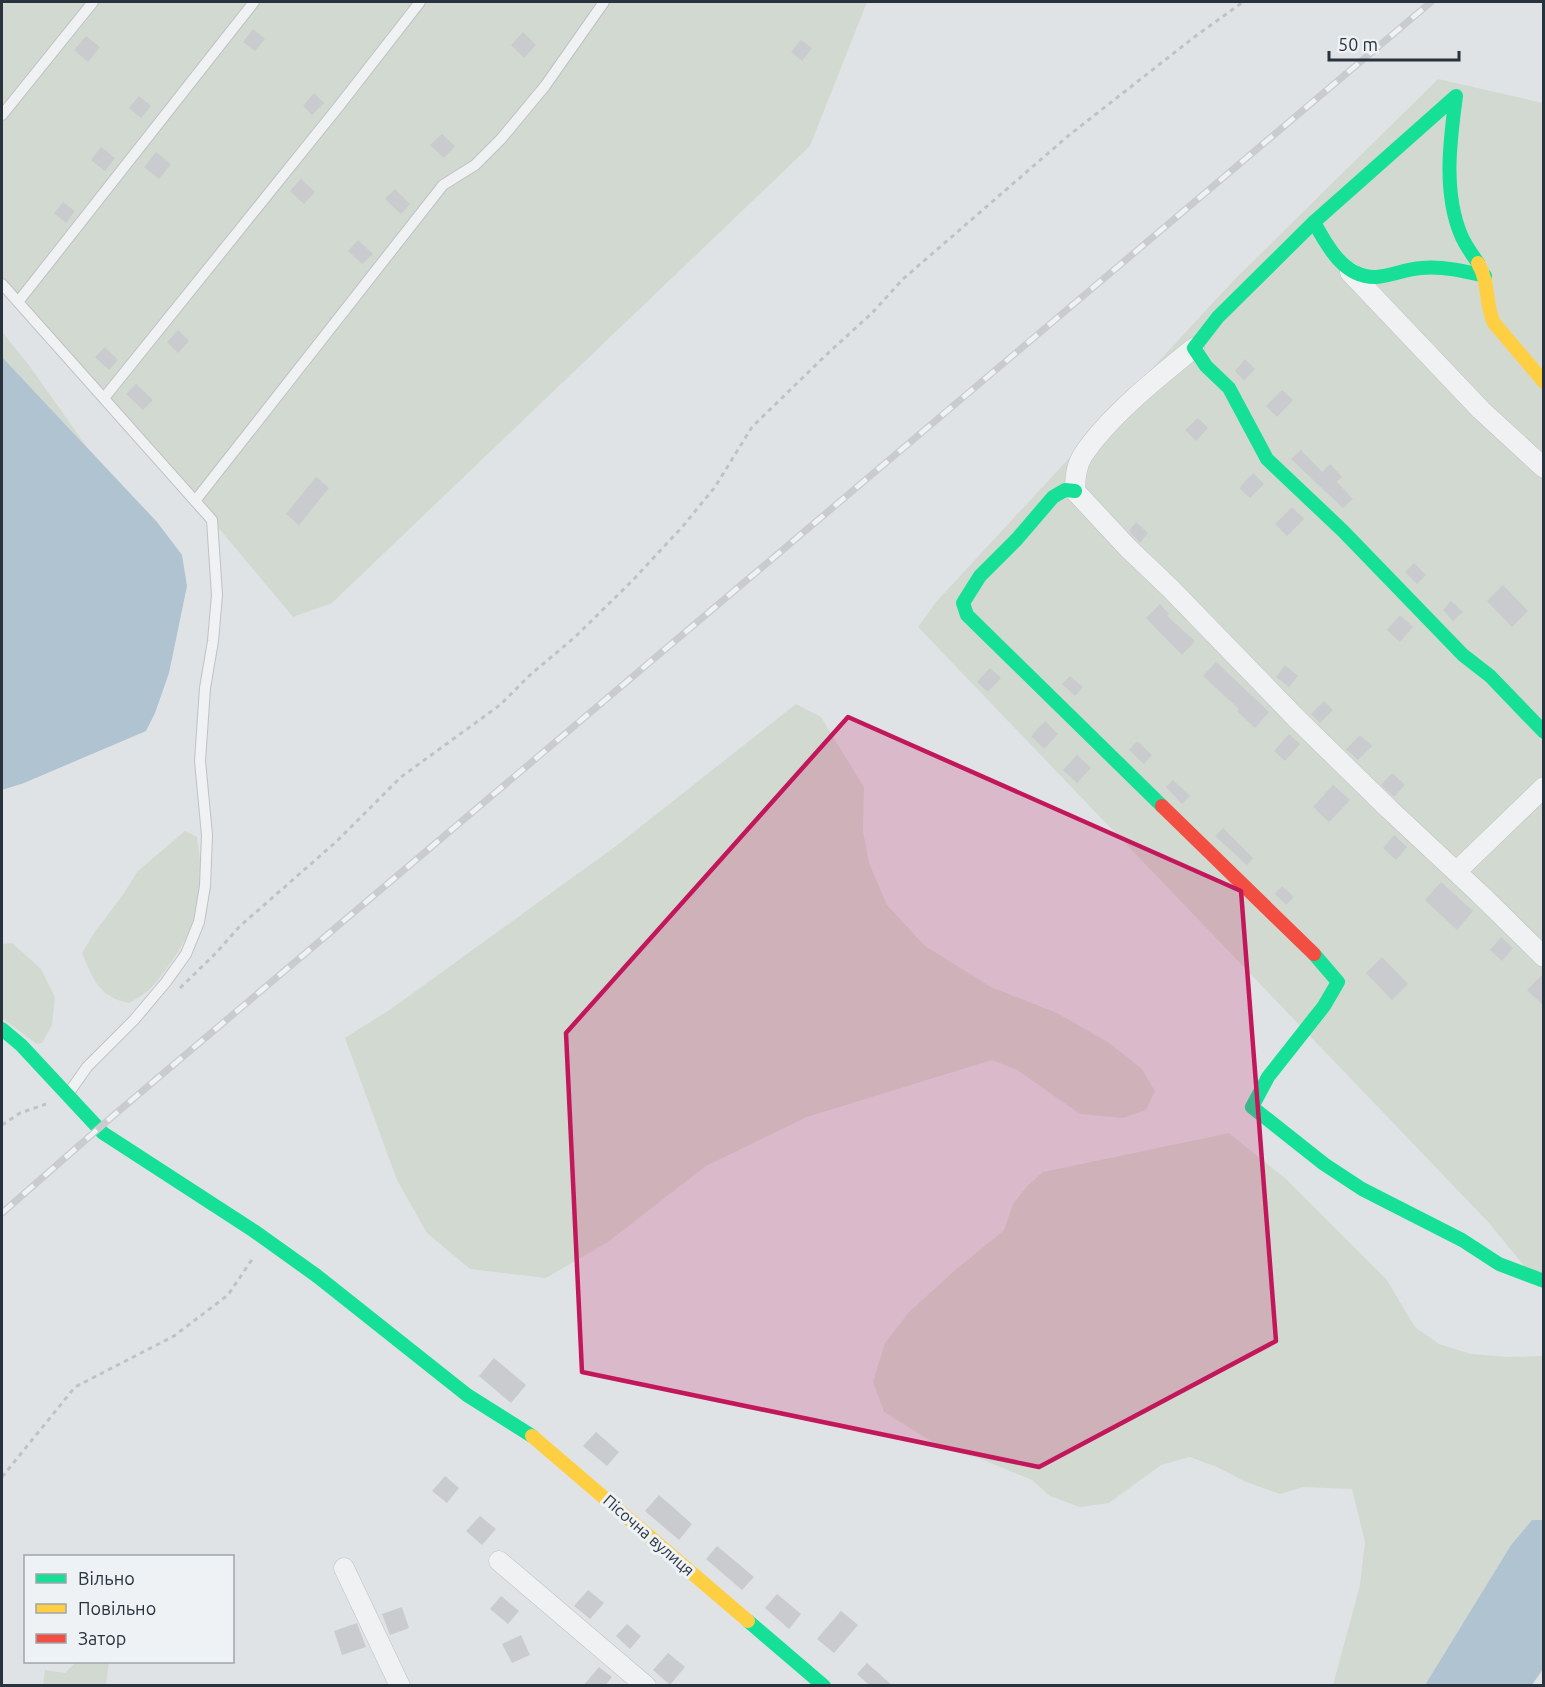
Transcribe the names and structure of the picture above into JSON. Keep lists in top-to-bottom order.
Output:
{
  "streets": {
    "street": ["Пісочна вулиця"]
  },
  "legend": ["Вільно", "Повільно", "Затор"],
  "scale_bar": "50 m"
}
